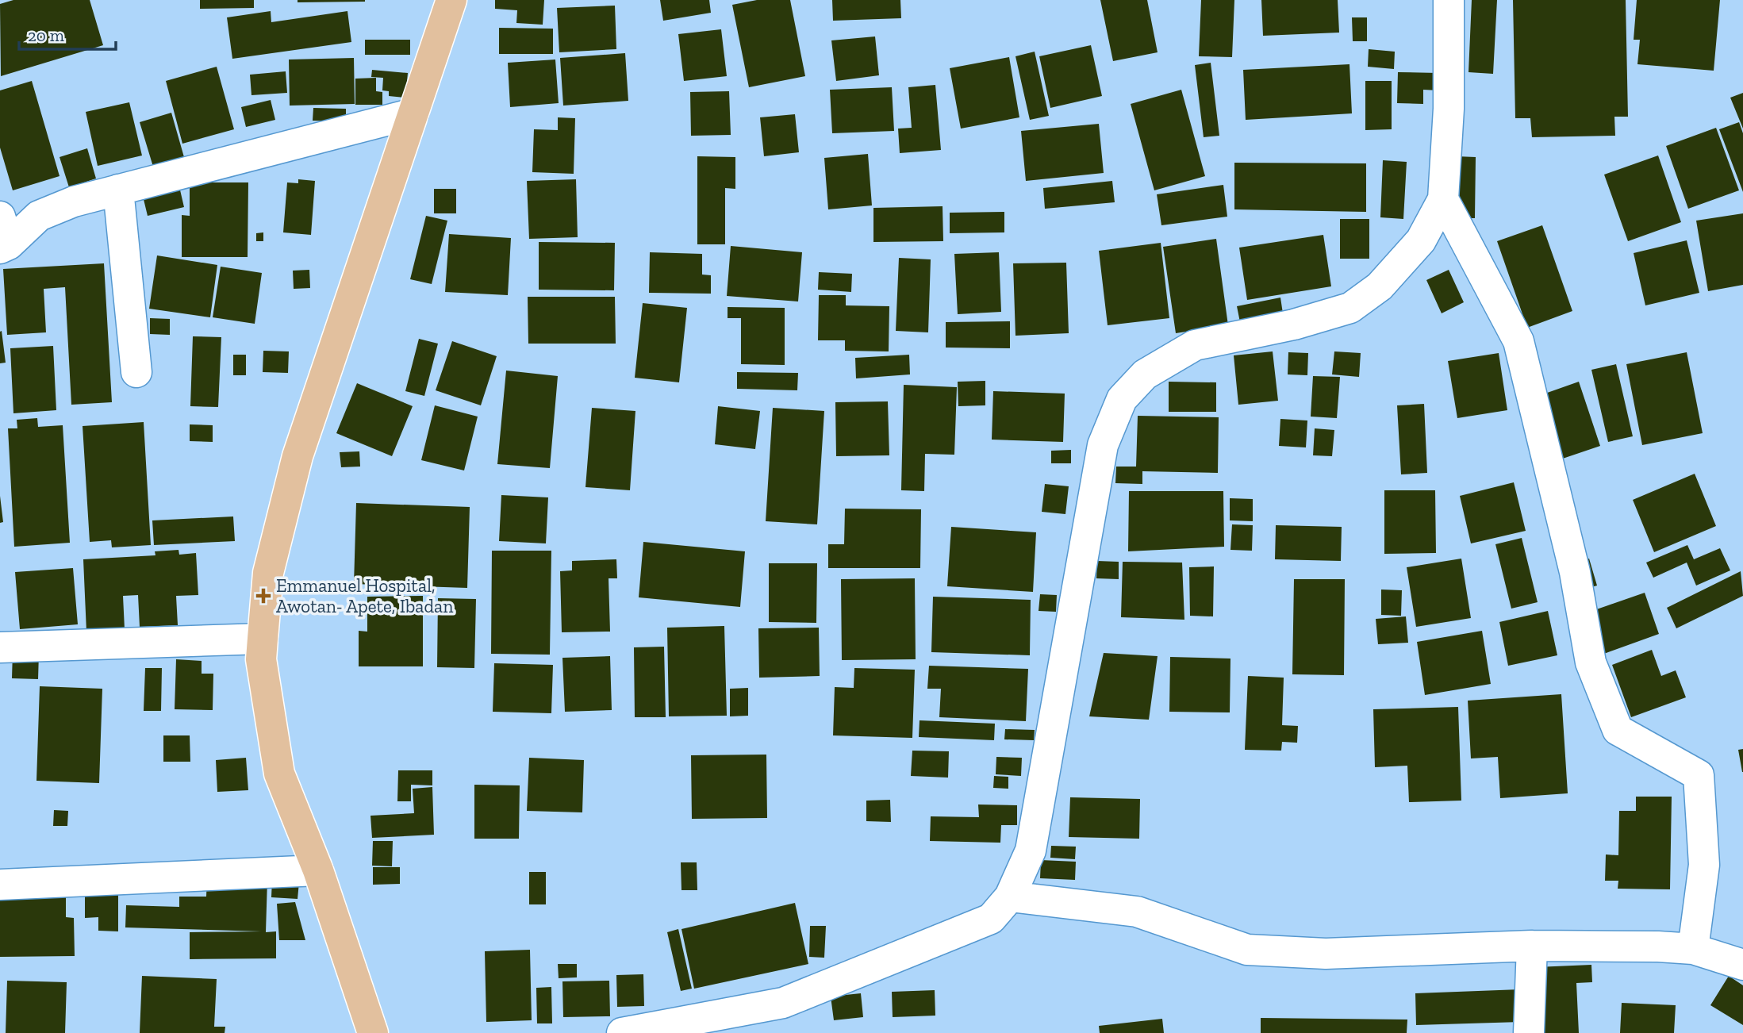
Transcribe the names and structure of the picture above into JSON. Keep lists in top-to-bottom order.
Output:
{
  "places": {
    "health": ["Emmanuel Hospital, Awotan- Apete, Ibadan"]
  },
  "scale_bar": "20 m"
}
